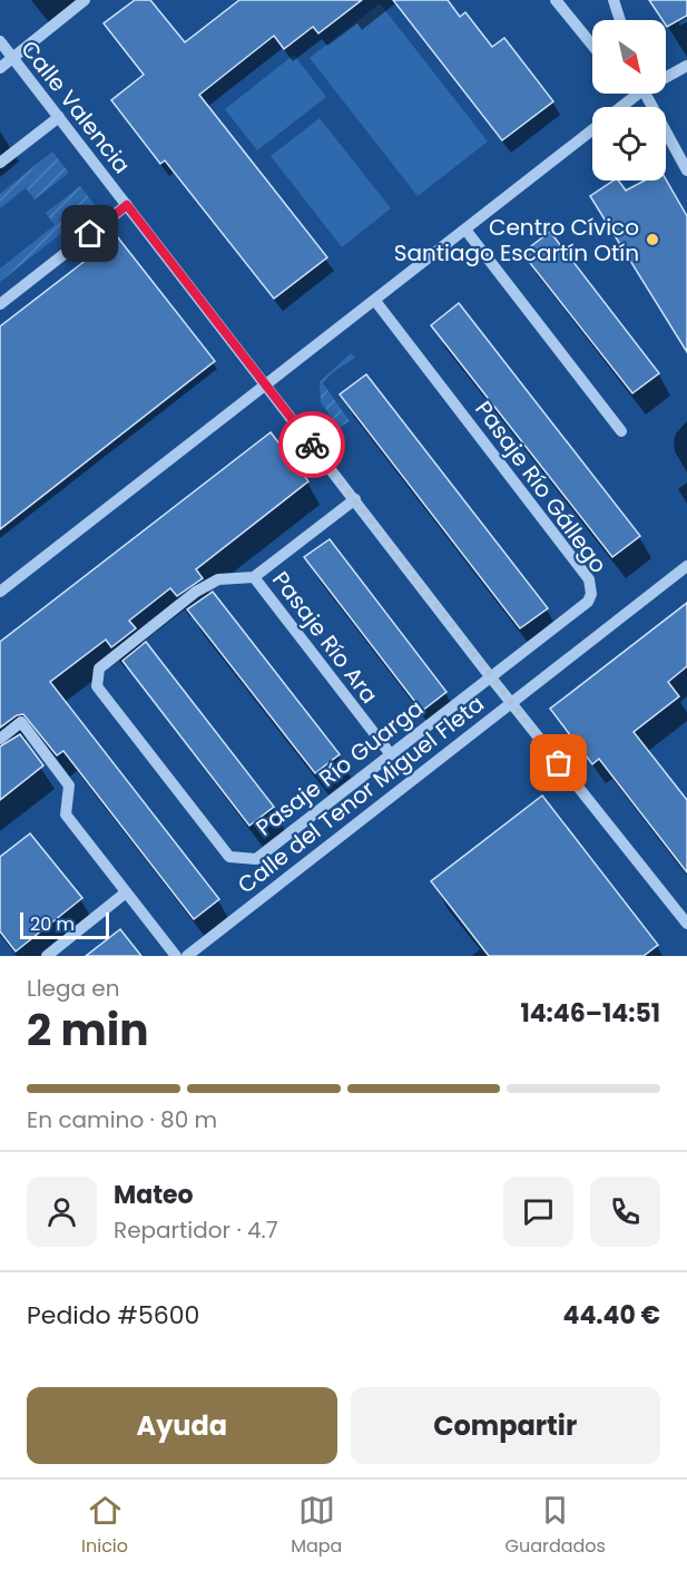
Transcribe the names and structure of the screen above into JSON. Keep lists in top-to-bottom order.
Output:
{
  "streets": {
    "street": [
      "Calle Valencia",
      "Pasaje Río Gállego",
      "Pasaje Río Ara",
      "Pasaje Río Guarga",
      "Calle del Tenor Miguel Fleta"
    ]
  },
  "crossings": [
    ["Calle Valencia", "Pasaje Río Gállego"],
    ["Calle Valencia", "Pasaje Río Guarga"],
    ["Calle Valencia", "Calle del Tenor Miguel Fleta"],
    ["Pasaje Río Gállego", "Pasaje Río Guarga"],
    ["Pasaje Río Ara", "Pasaje Río Guarga"]
  ],
  "places": ["Centro Cívico Santiago Escartín Otín"],
  "scale_bar": "20 m",
  "north": "bottom right",
  "page": {
    "scale": "20 m",
    "heading": ["2 min", "Llega en", "14:46–14:51"],
    "panel": [
      "Mateo",
      "Repartidor · 4.7",
      "Pedido #5600",
      "44.40 €"
    ],
    "bar": "En camino · 80 m",
    "buttons": ["Ayuda", "Compartir"],
    "tabs": ["Inicio", "Mapa", "Guardados"]
  }
}
